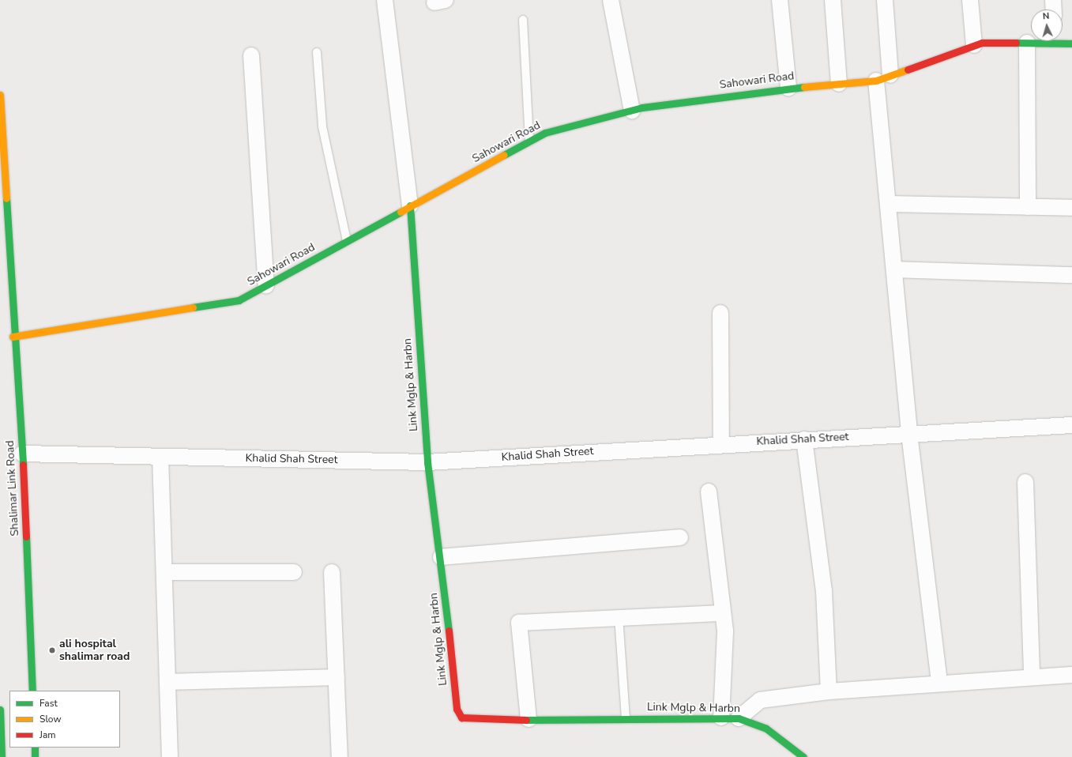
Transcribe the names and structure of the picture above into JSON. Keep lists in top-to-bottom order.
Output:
{
  "streets": {
    "street": [
      "Sahowari Road",
      "Link Mglp & Harbn",
      "Khalid Shah Street",
      "Shalimar Link Road"
    ]
  },
  "crossings": [
    ["Sahowari Road", "Link Mglp & Harbn"],
    ["Sahowari Road", "Shalimar Link Road"],
    ["Link Mglp & Harbn", "Khalid Shah Street"],
    ["Khalid Shah Street", "Shalimar Link Road"]
  ],
  "places": ["ali hospital shalimar road"],
  "legend": ["Fast", "Slow", "Jam"],
  "north": "top"
}
